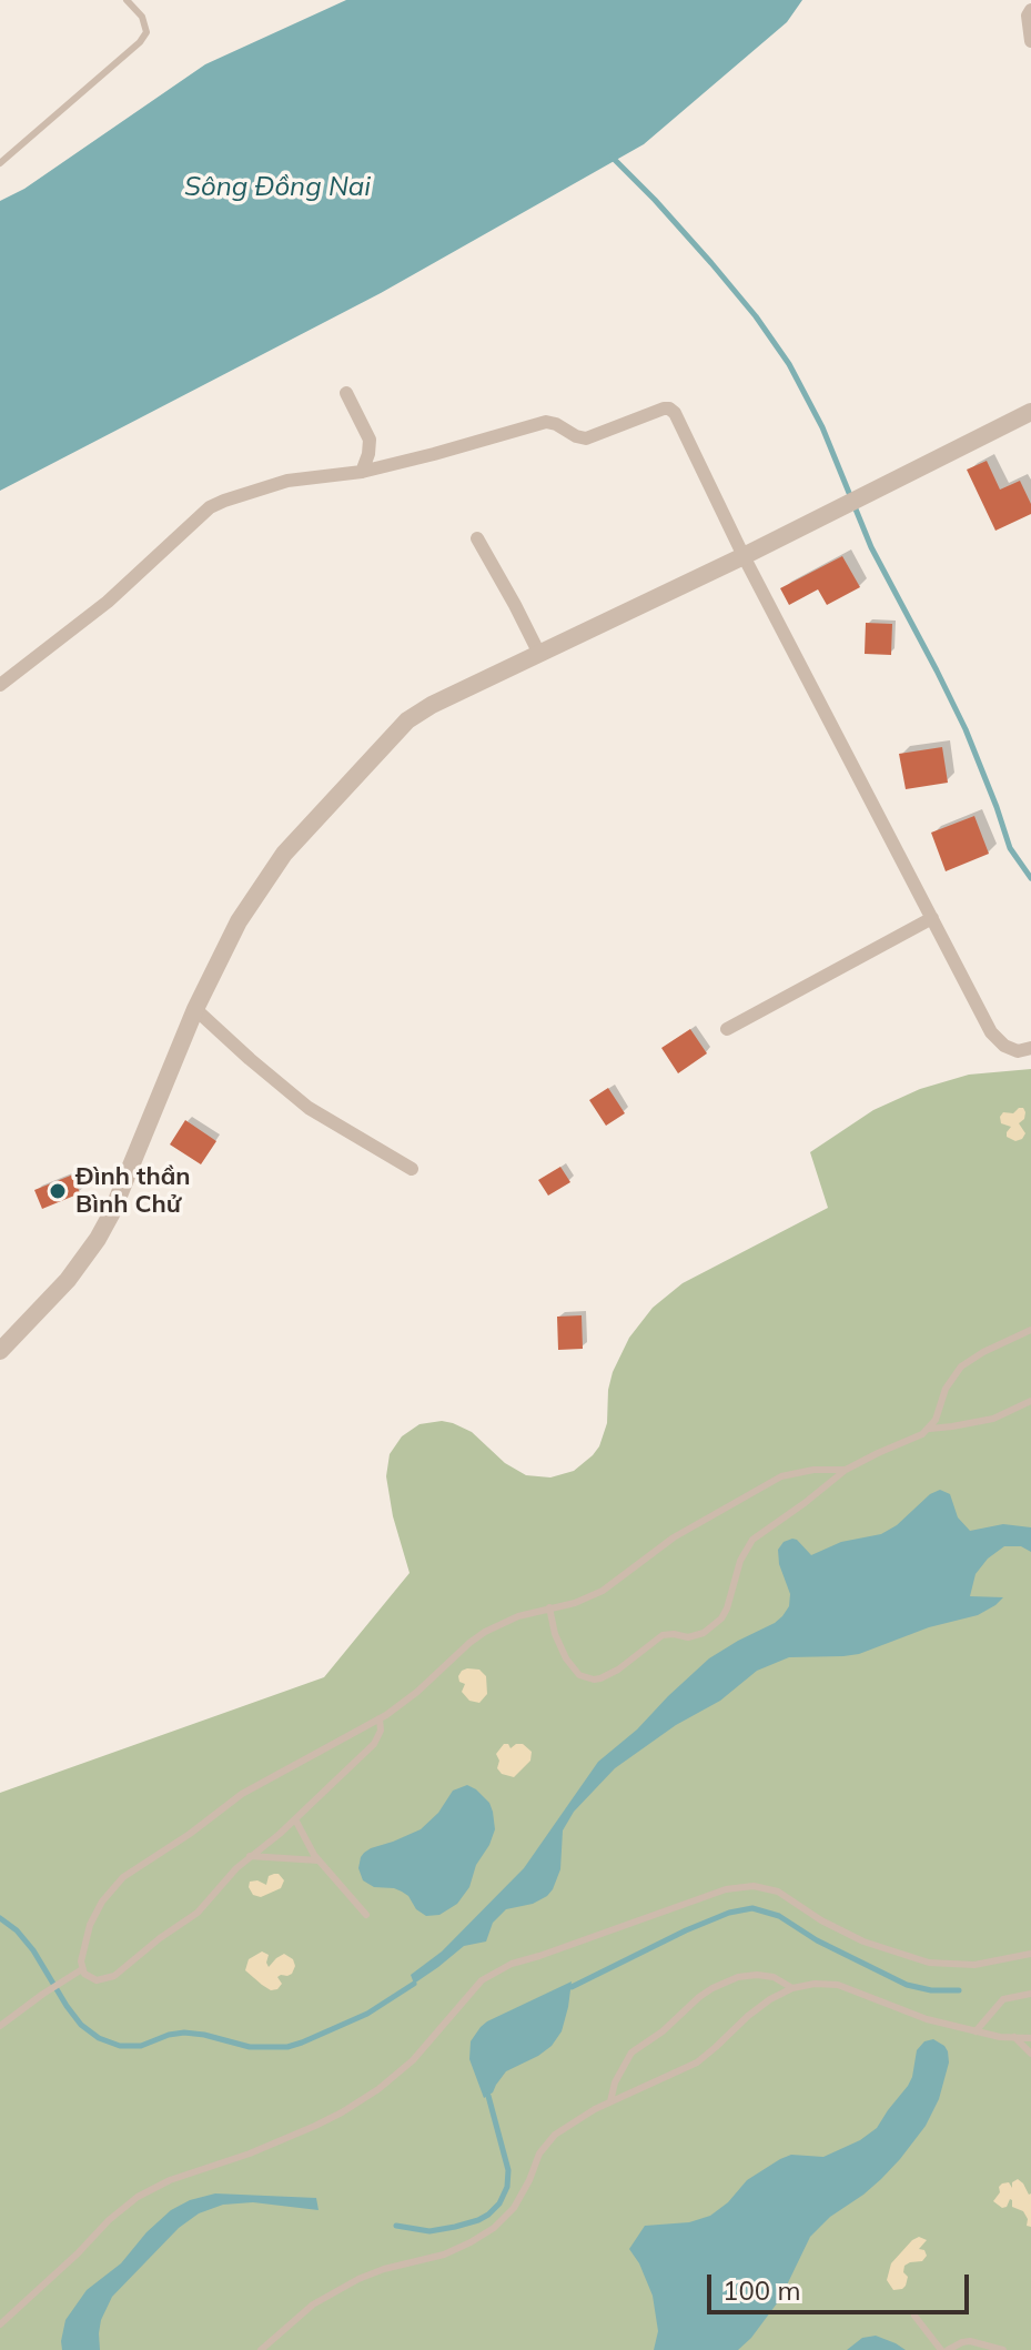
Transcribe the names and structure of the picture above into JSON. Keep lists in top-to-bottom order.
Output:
{
  "water": ["Sông Đồng Nai"],
  "places": ["Đình thần Bình Chử"],
  "scale_bar": "100 m"
}
